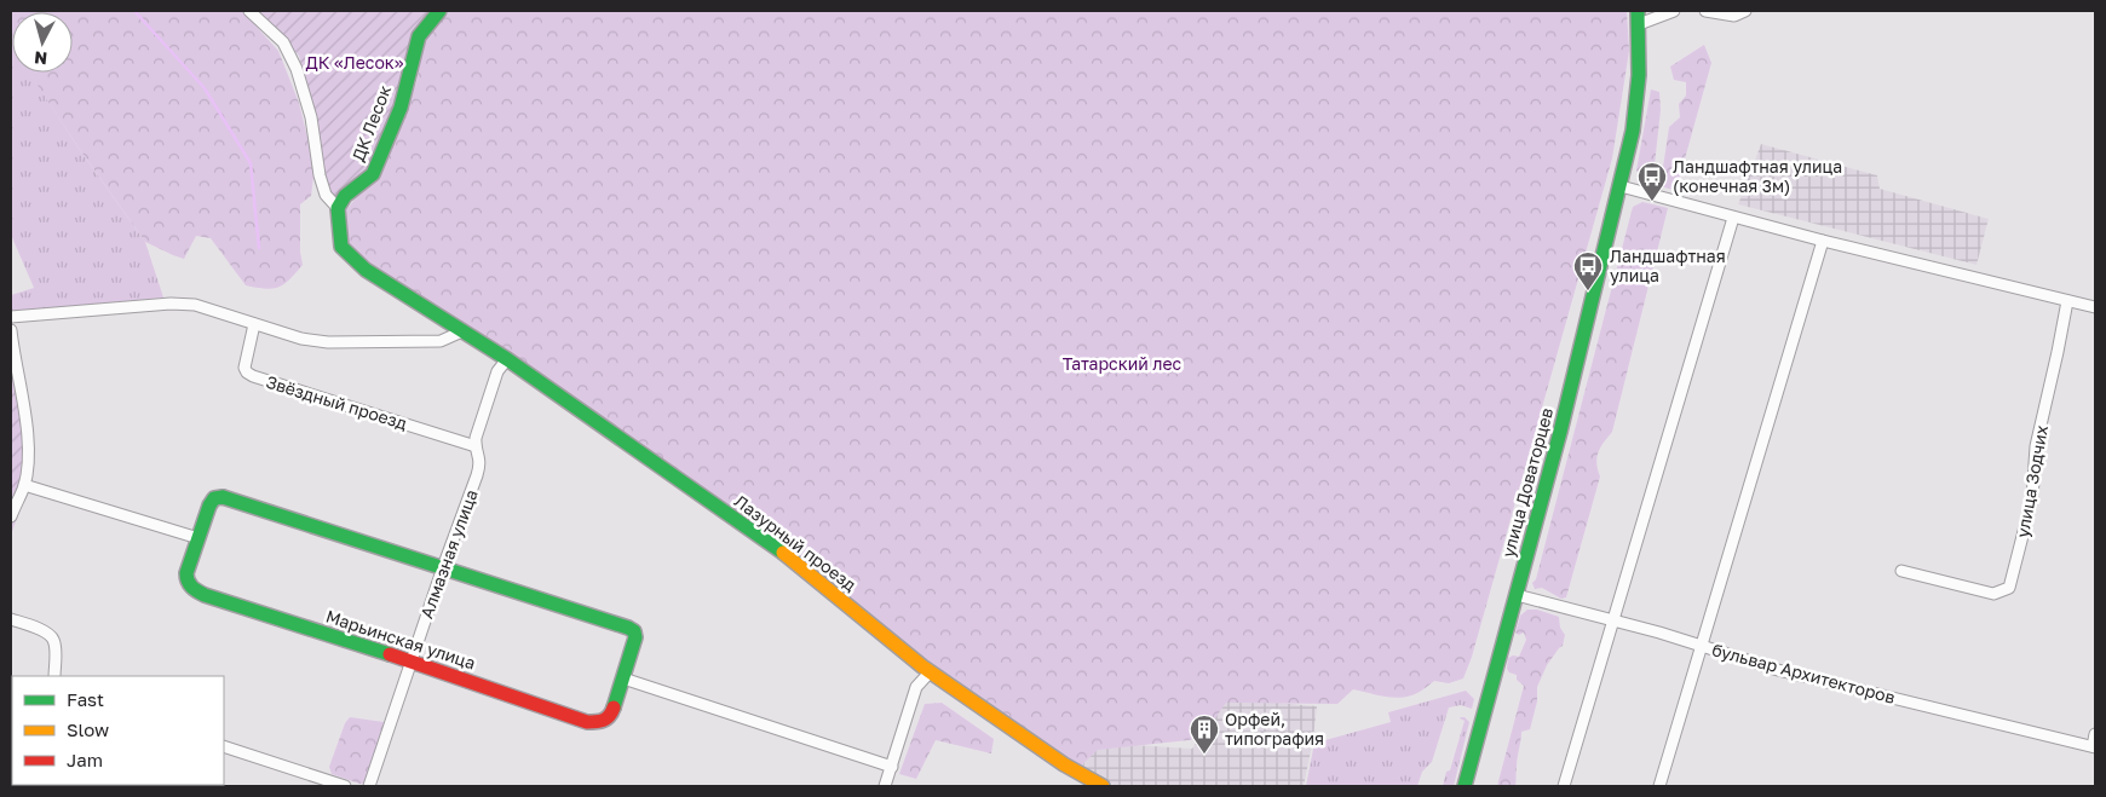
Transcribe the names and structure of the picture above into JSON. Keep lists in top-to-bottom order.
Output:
{
  "streets": {
    "street": [
      "ДК Лесок",
      "Звёздный проезд",
      "улица Зодчих",
      "улица Доваторцев",
      "Лазурный проезд",
      "Алмазная улица",
      "Марьинская улица",
      "бульвар Архитекторов"
    ]
  },
  "crossings": [
    ["Звёздный проезд", "Алмазная улица"],
    ["улица Доваторцев", "бульвар Архитекторов"],
    ["Лазурный проезд", "Алмазная улица"],
    ["Алмазная улица", "Марьинская улица"]
  ],
  "parks": ["ДК «Лесок»", "Татарский лес"],
  "places": {
    "bus stop": ["Ландшафтная улица (конечная 3м)", "Ландшафтная улица"],
    "building": ["Орфей, типография"]
  },
  "legend": ["Fast", "Slow", "Jam"],
  "north": "bottom"
}
